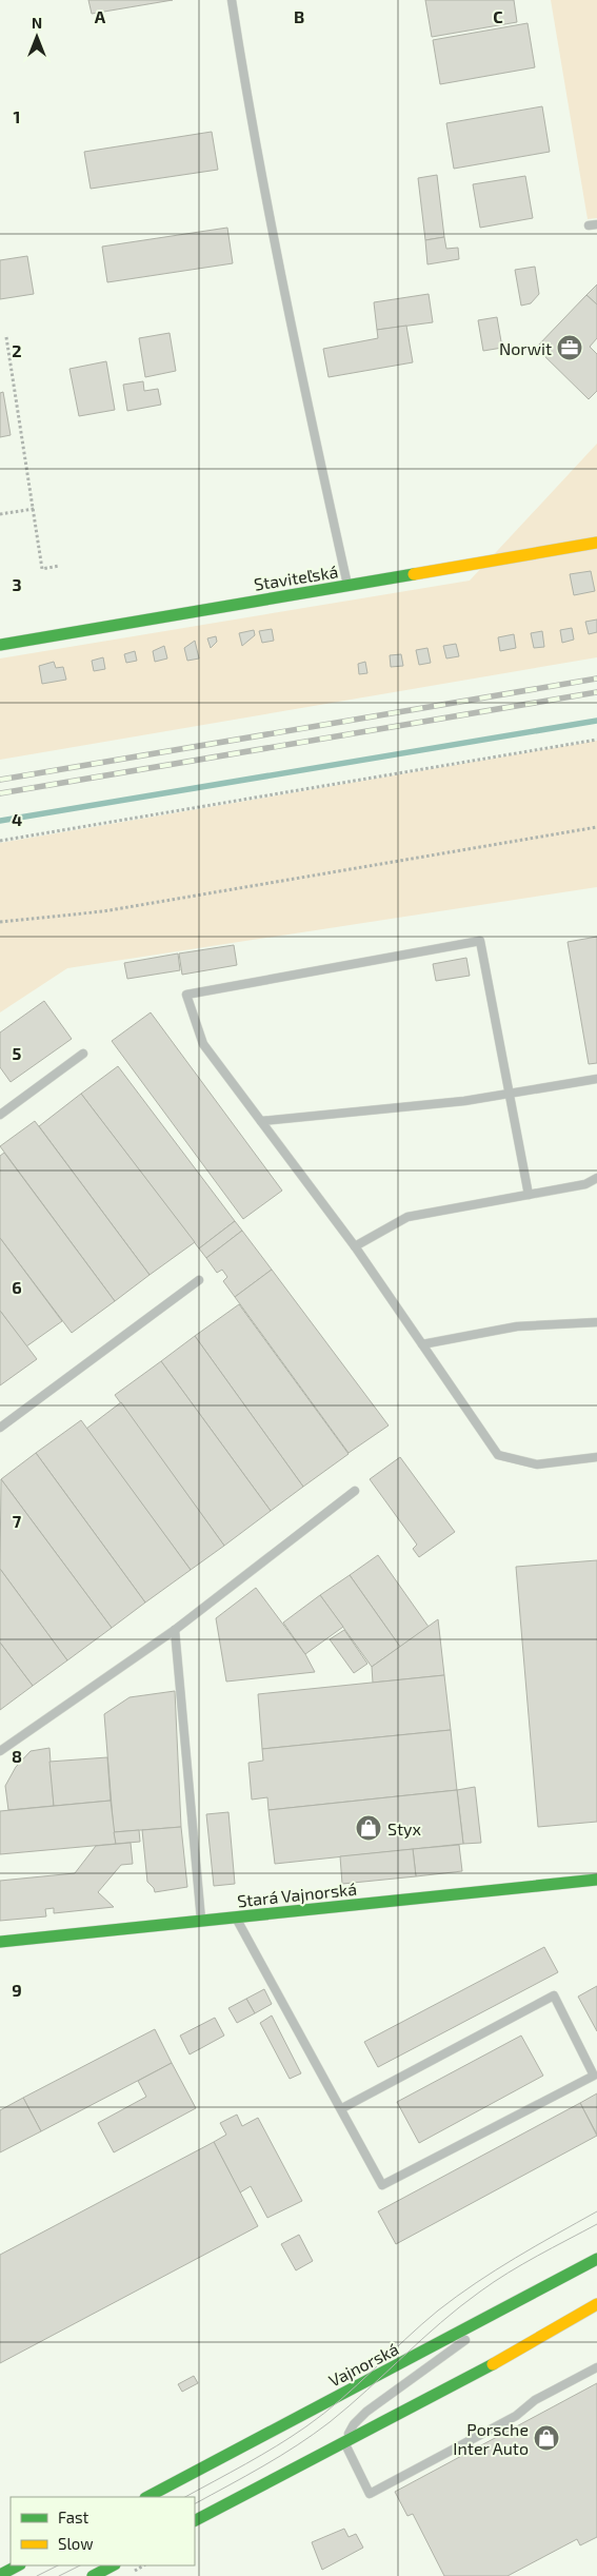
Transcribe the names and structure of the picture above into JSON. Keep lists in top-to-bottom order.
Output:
{
  "streets": {
    "street": ["Staviteľská", "Stará Vajnorská", "Vajnorská"]
  },
  "places": {
    "office": ["Norwit"],
    "shop": ["Styx", "Porsche Inter Auto"]
  },
  "legend": ["Fast", "Slow"],
  "north": "top",
  "grid": {
    "columns": ["A", "B", "C"],
    "rows": [
      "1",
      "2",
      "3",
      "4",
      "5",
      "6",
      "7",
      "8",
      "9"
    ]
  }
}
